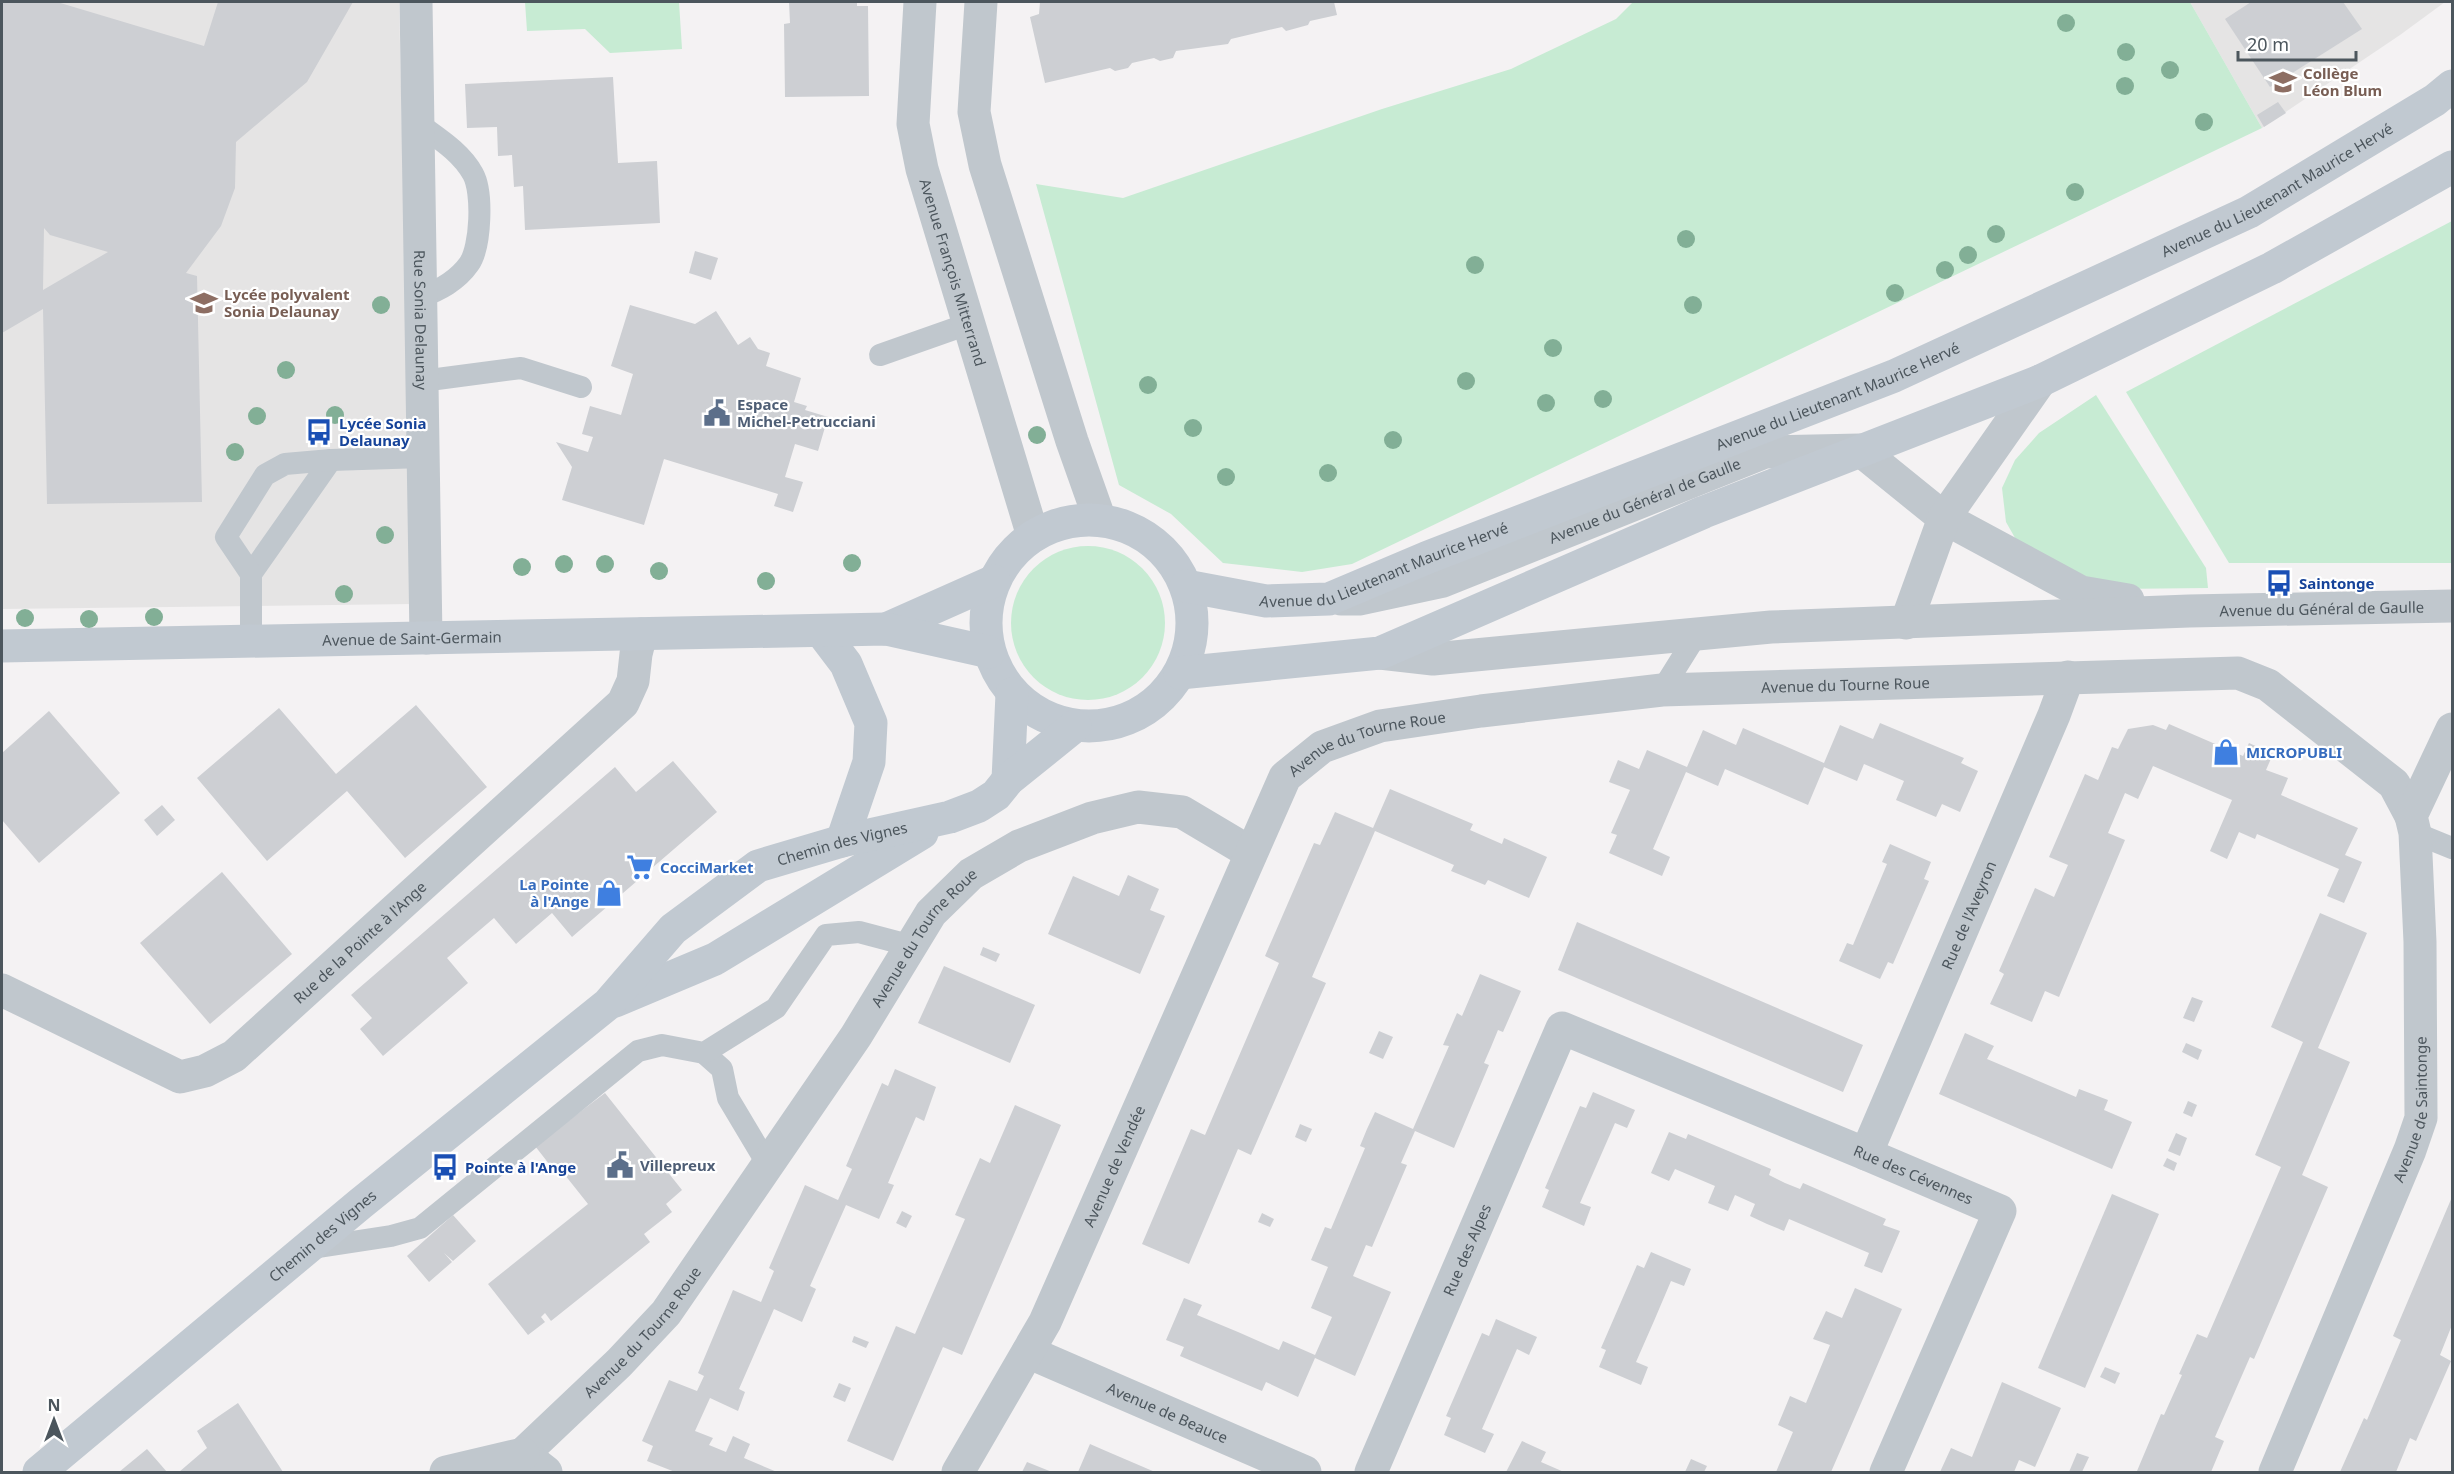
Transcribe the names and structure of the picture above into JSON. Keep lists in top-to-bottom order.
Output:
{
  "streets": {
    "main road": ["Avenue du Lieutenant Maurice Hervé", "Avenue de Saint-Germain", "Chemin des Vignes"],
    "street": [
      "Avenue François Mitterrand",
      "Rue Sonia Delaunay",
      "Avenue du Général de Gaulle",
      "Avenue du Tourne Roue",
      "Rue de l'Aveyron",
      "Rue de la Pointe à l'Ange",
      "Avenue de Saintonge",
      "Avenue de Vendée",
      "Rue des Cévennes",
      "Rue des Alpes",
      "Avenue de Beauce"
    ]
  },
  "crossings": [
    ["Avenue du Lieutenant Maurice Hervé", "Avenue François Mitterrand"],
    ["Avenue du Lieutenant Maurice Hervé", "Avenue du Général de Gaulle"],
    ["Avenue du Lieutenant Maurice Hervé", "Avenue de Saint-Germain"],
    ["Avenue du Lieutenant Maurice Hervé", "Chemin des Vignes"],
    ["Avenue François Mitterrand", "Avenue de Saint-Germain"],
    ["Avenue François Mitterrand", "Chemin des Vignes"],
    ["Rue Sonia Delaunay", "Avenue de Saint-Germain"],
    ["Avenue de Saint-Germain", "Chemin des Vignes"],
    ["Avenue de Saint-Germain", "Rue de la Pointe à l'Ange"],
    ["Avenue du Tourne Roue", "Rue de l'Aveyron"],
    ["Avenue du Tourne Roue", "Avenue de Saintonge"],
    ["Avenue du Tourne Roue", "Avenue de Vendée"],
    ["Rue de l'Aveyron", "Rue des Cévennes"],
    ["Avenue de Vendée", "Avenue de Beauce"],
    ["Rue des Cévennes", "Rue des Alpes"]
  ],
  "places": {
    "school or university": ["Collège Léon Blum", "Lycée polyvalent Sonia Delaunay"],
    "public building": ["Espace Michel-Petrucciani", "Villepreux"],
    "bus stop": ["Lycée Sonia Delaunay", "Saintonge", "Pointe à l'Ange"],
    "shop": ["MICROPUBLI", "La Pointe à l'Ange"],
    "supermarket": ["CocciMarket"]
  },
  "scale_bar": "20 m",
  "north": "top"
}
